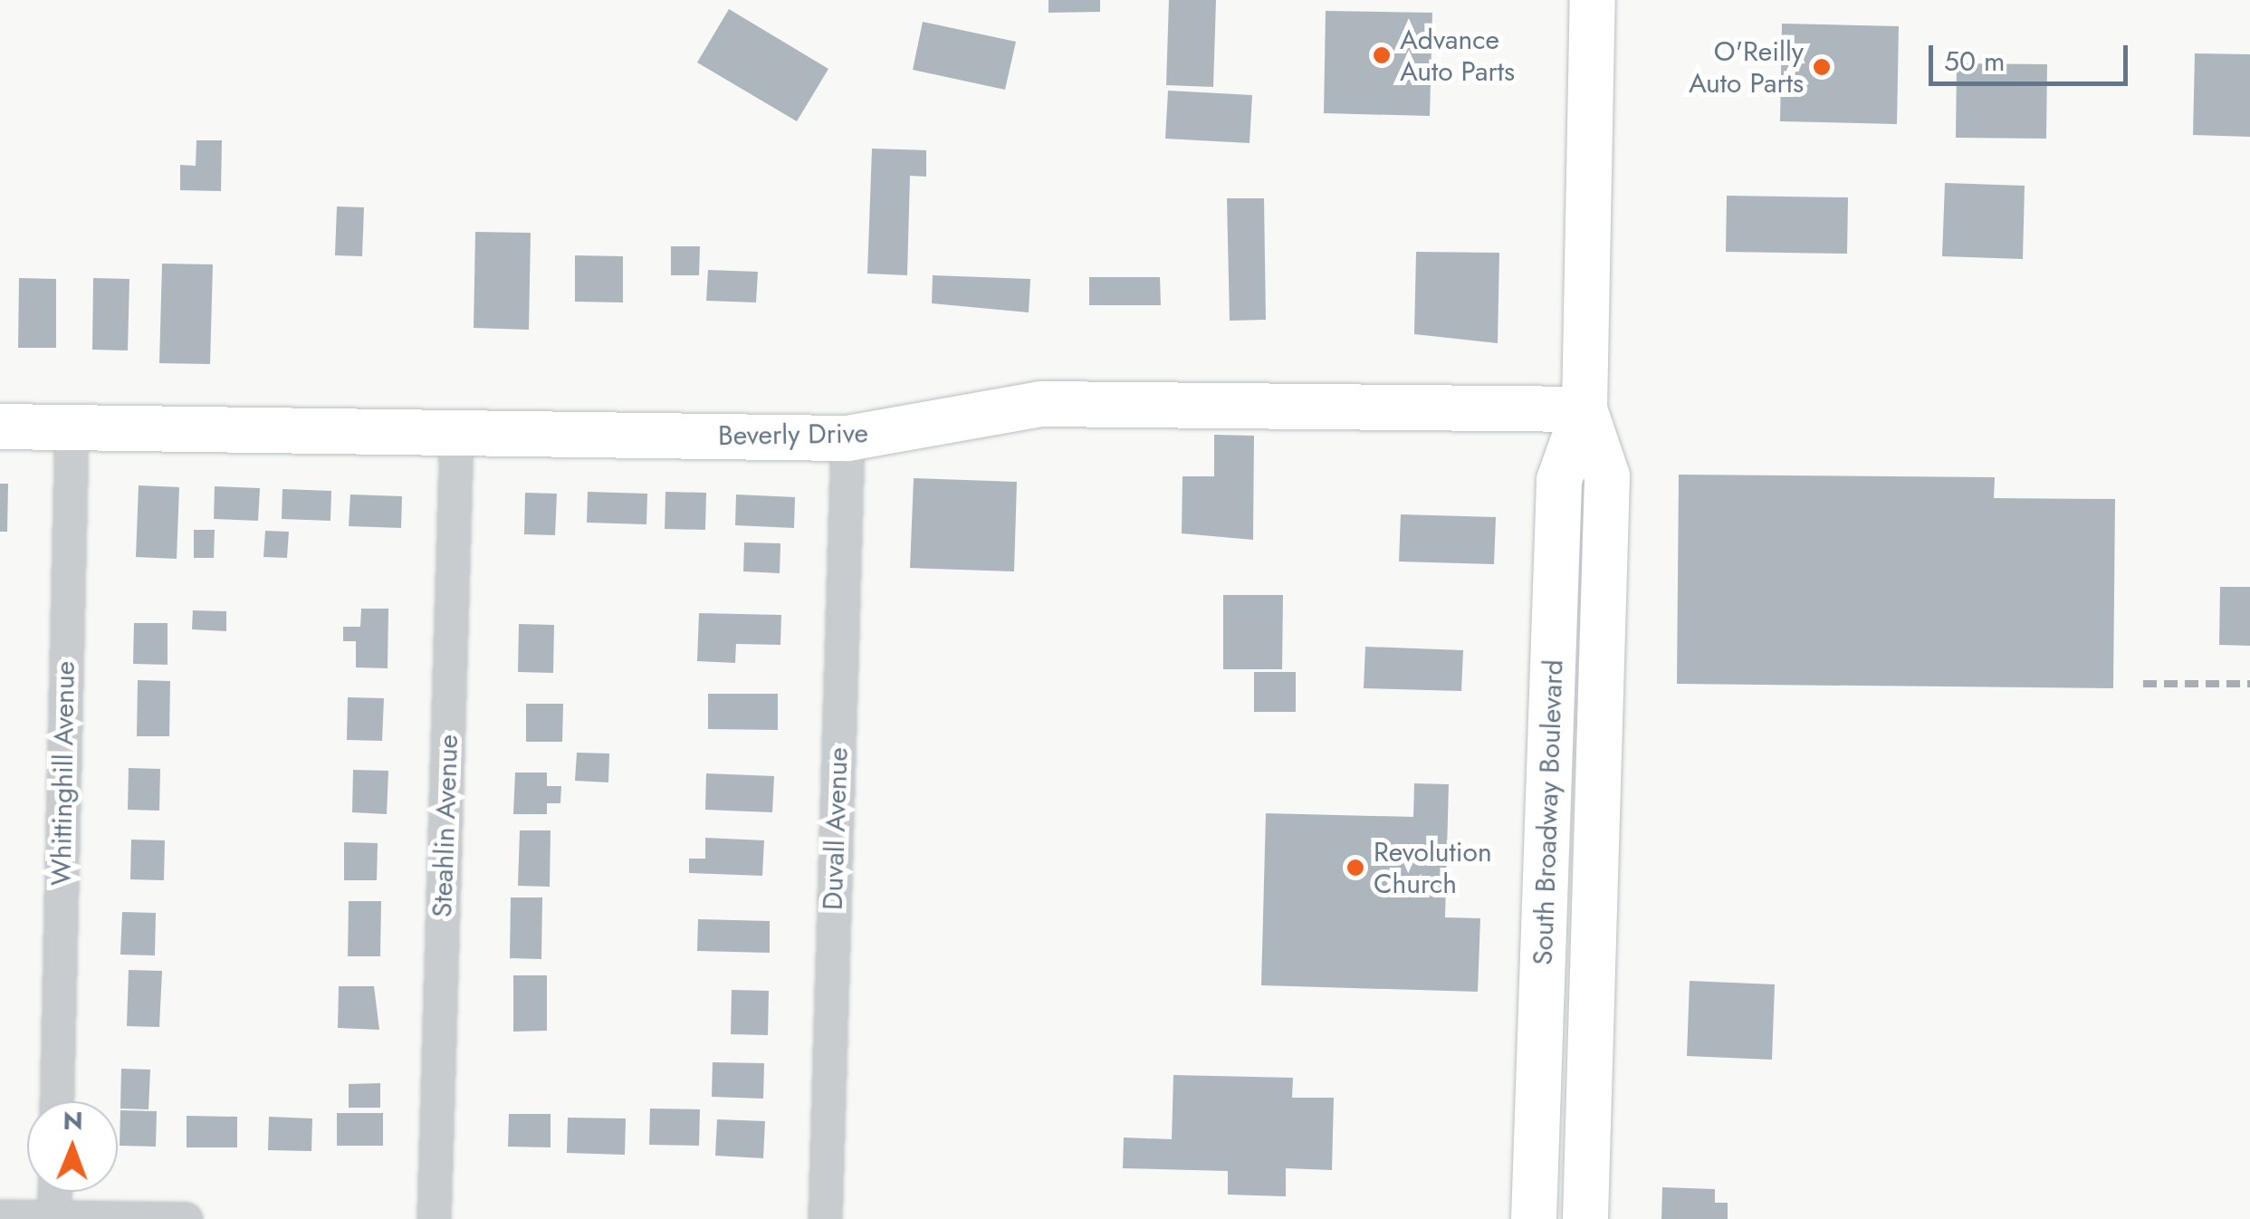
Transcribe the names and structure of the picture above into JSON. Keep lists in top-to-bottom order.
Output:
{
  "streets": {
    "main road": ["Beverly Drive", "South Broadway Boulevard"],
    "street": ["Whittinghill Avenue", "Steahlin Avenue", "Duvall Avenue"]
  },
  "crossings": [
    ["Beverly Drive", "Whittinghill Avenue"],
    ["Beverly Drive", "South Broadway Boulevard"],
    ["Beverly Drive", "Steahlin Avenue"],
    ["Beverly Drive", "Duvall Avenue"]
  ],
  "places": ["Advance Auto Parts", "O'Reilly Auto Parts", "Revolution Church"],
  "scale_bar": "50 m",
  "north": "top"
}
